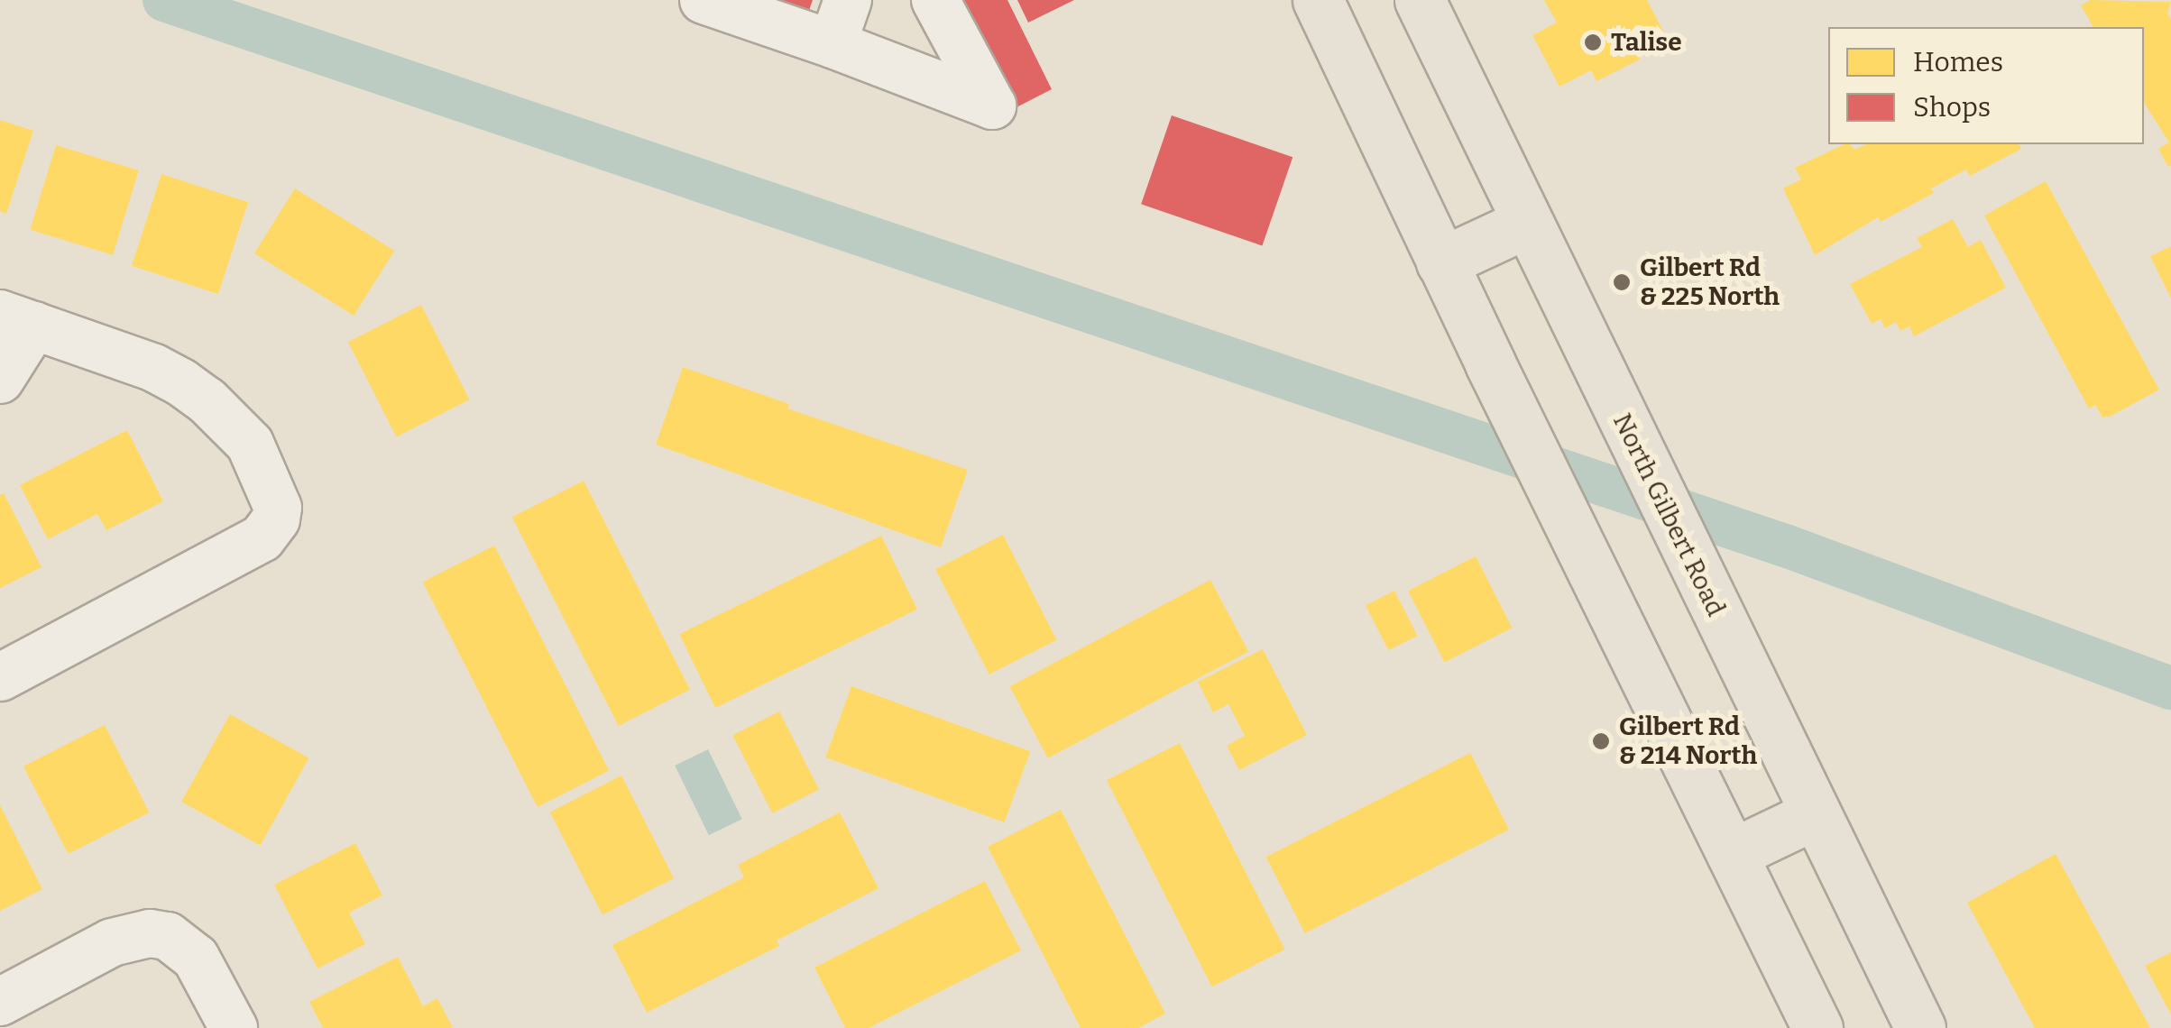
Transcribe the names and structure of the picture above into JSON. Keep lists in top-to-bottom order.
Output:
{
  "streets": {
    "main road": ["North Gilbert Road"]
  },
  "places": ["Talise", "Gilbert Rd & 225 North", "Gilbert Rd & 214 North"],
  "legend": ["Homes", "Shops"]
}
